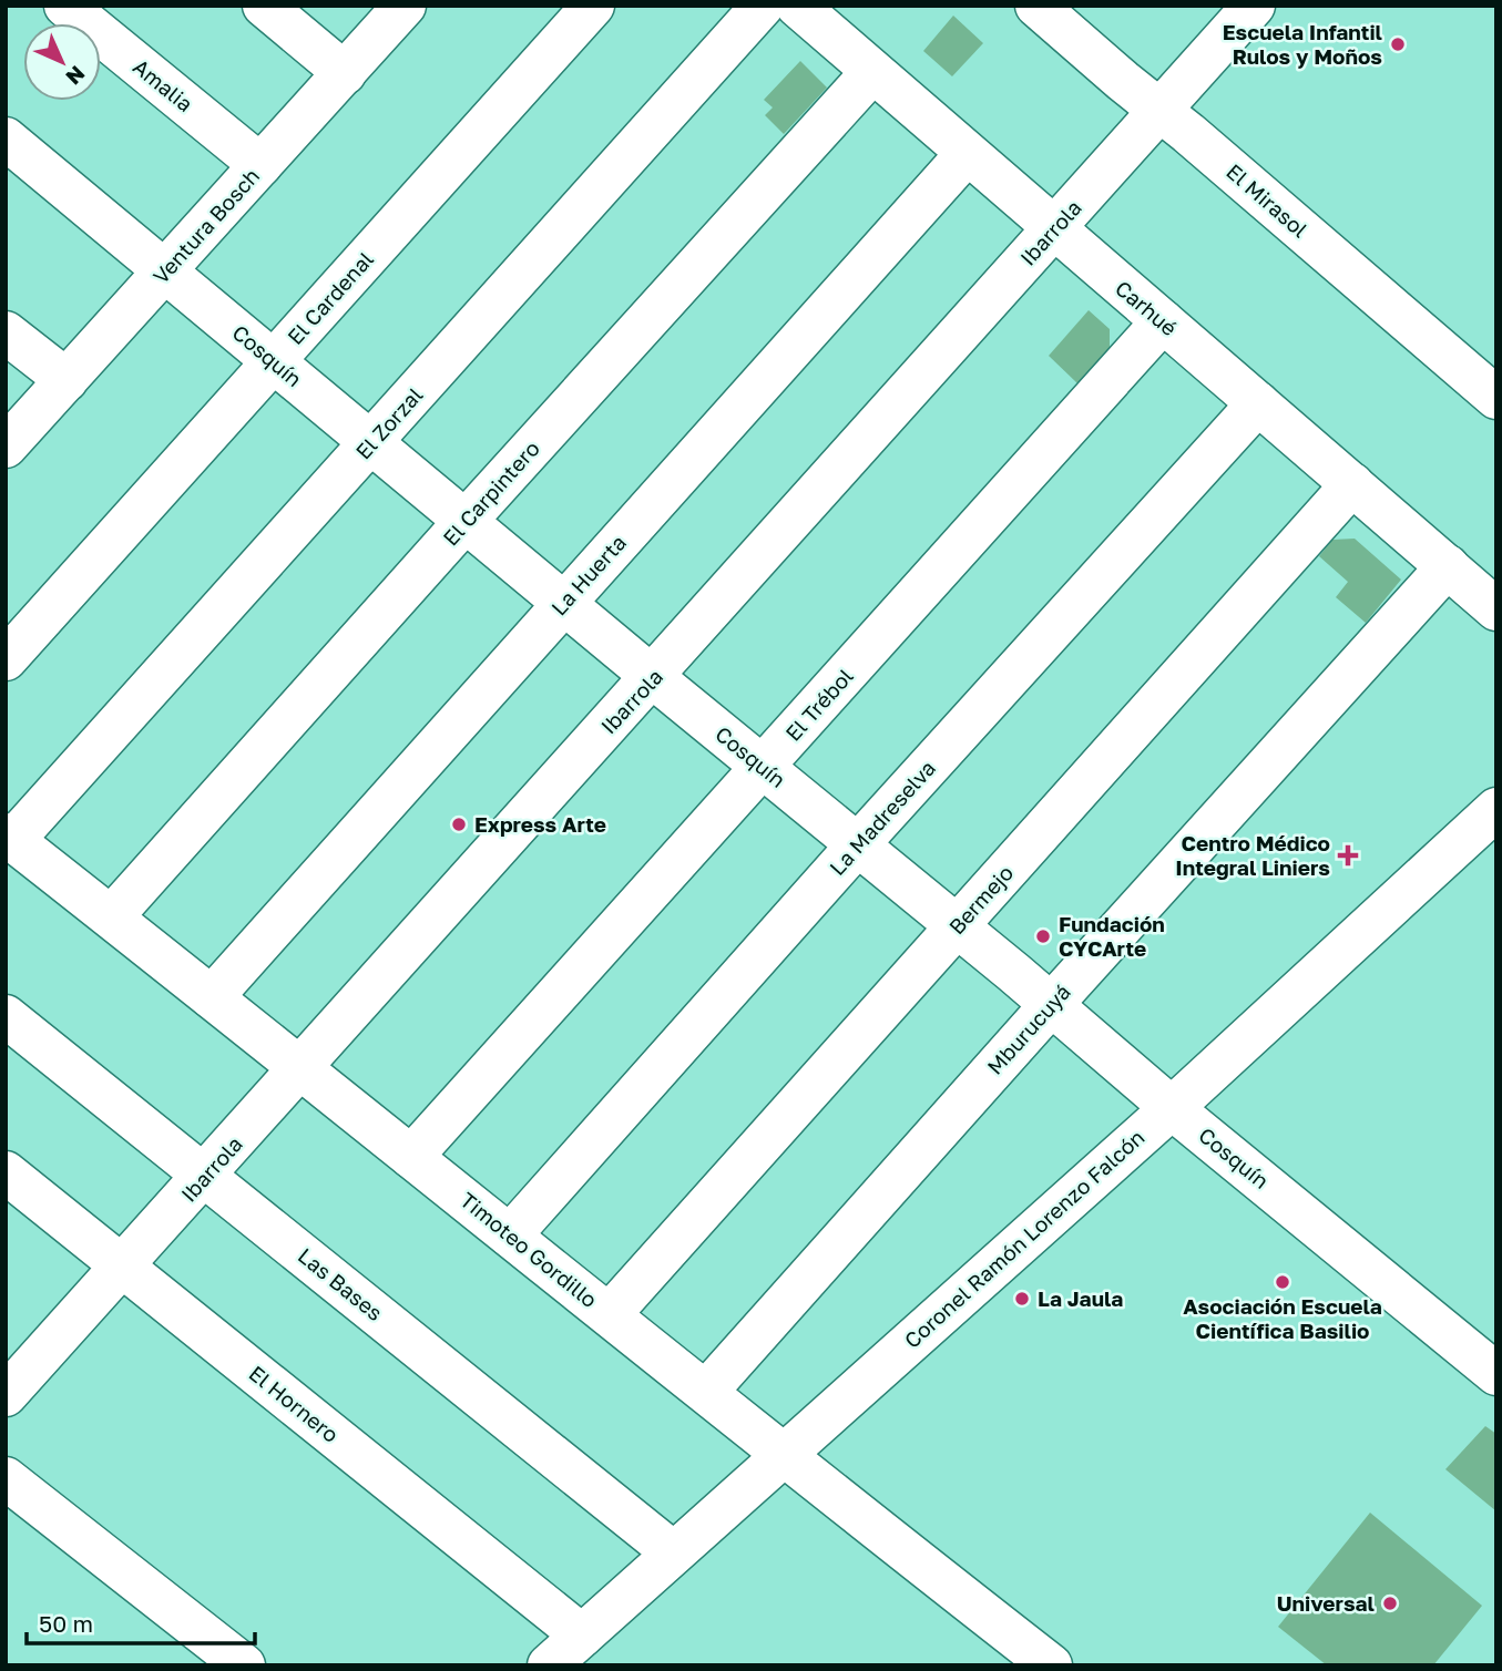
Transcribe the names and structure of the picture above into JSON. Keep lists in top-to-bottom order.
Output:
{
  "streets": {
    "street": [
      "Amalia",
      "El Mirasol",
      "Ventura Bosch",
      "Ibarrola",
      "El Cardenal",
      "Carhué",
      "Cosquín",
      "El Zorzal",
      "El Carpintero",
      "La Huerta",
      "El Trébol",
      "La Madreselva",
      "Bermejo",
      "Mburucuyá",
      "Coronel Ramón Lorenzo Falcón",
      "Timoteo Gordillo",
      "Las Bases",
      "El Hornero"
    ]
  },
  "crossings": [
    ["Amalia", "Ventura Bosch"],
    ["El Mirasol", "Ibarrola"],
    ["Ventura Bosch", "Cosquín"],
    ["Ibarrola", "Carhué"],
    ["Ibarrola", "Cosquín"],
    ["Ibarrola", "Timoteo Gordillo"],
    ["Ibarrola", "Las Bases"],
    ["Ibarrola", "El Hornero"],
    ["El Cardenal", "Cosquín"],
    ["Carhué", "El Carpintero"],
    ["Carhué", "La Huerta"],
    ["Carhué", "El Trébol"],
    ["Carhué", "La Madreselva"],
    ["Carhué", "Bermejo"],
    ["Carhué", "Mburucuyá"],
    ["Cosquín", "El Zorzal"],
    ["Cosquín", "El Carpintero"],
    ["Cosquín", "La Huerta"],
    ["Cosquín", "El Trébol"],
    ["Cosquín", "La Madreselva"],
    ["Cosquín", "Bermejo"],
    ["Cosquín", "Mburucuyá"],
    ["Cosquín", "Coronel Ramón Lorenzo Falcón"],
    ["El Zorzal", "Timoteo Gordillo"],
    ["El Carpintero", "Timoteo Gordillo"],
    ["La Huerta", "Timoteo Gordillo"],
    ["El Trébol", "Timoteo Gordillo"],
    ["La Madreselva", "Timoteo Gordillo"],
    ["Bermejo", "Timoteo Gordillo"],
    ["Mburucuyá", "Timoteo Gordillo"],
    ["Coronel Ramón Lorenzo Falcón", "Timoteo Gordillo"],
    ["Coronel Ramón Lorenzo Falcón", "Las Bases"],
    ["Coronel Ramón Lorenzo Falcón", "El Hornero"]
  ],
  "places": {
    "other": [
      "Escuela Infantil Rulos y Moños",
      "Express Arte",
      "Fundación CYCArte",
      "Asociación Escuela Científica Basilio",
      "La Jaula",
      "Universal"
    ],
    "health": ["Centro Médico Integral Liniers"]
  },
  "scale_bar": "50 m",
  "north": "bottom right"
}
